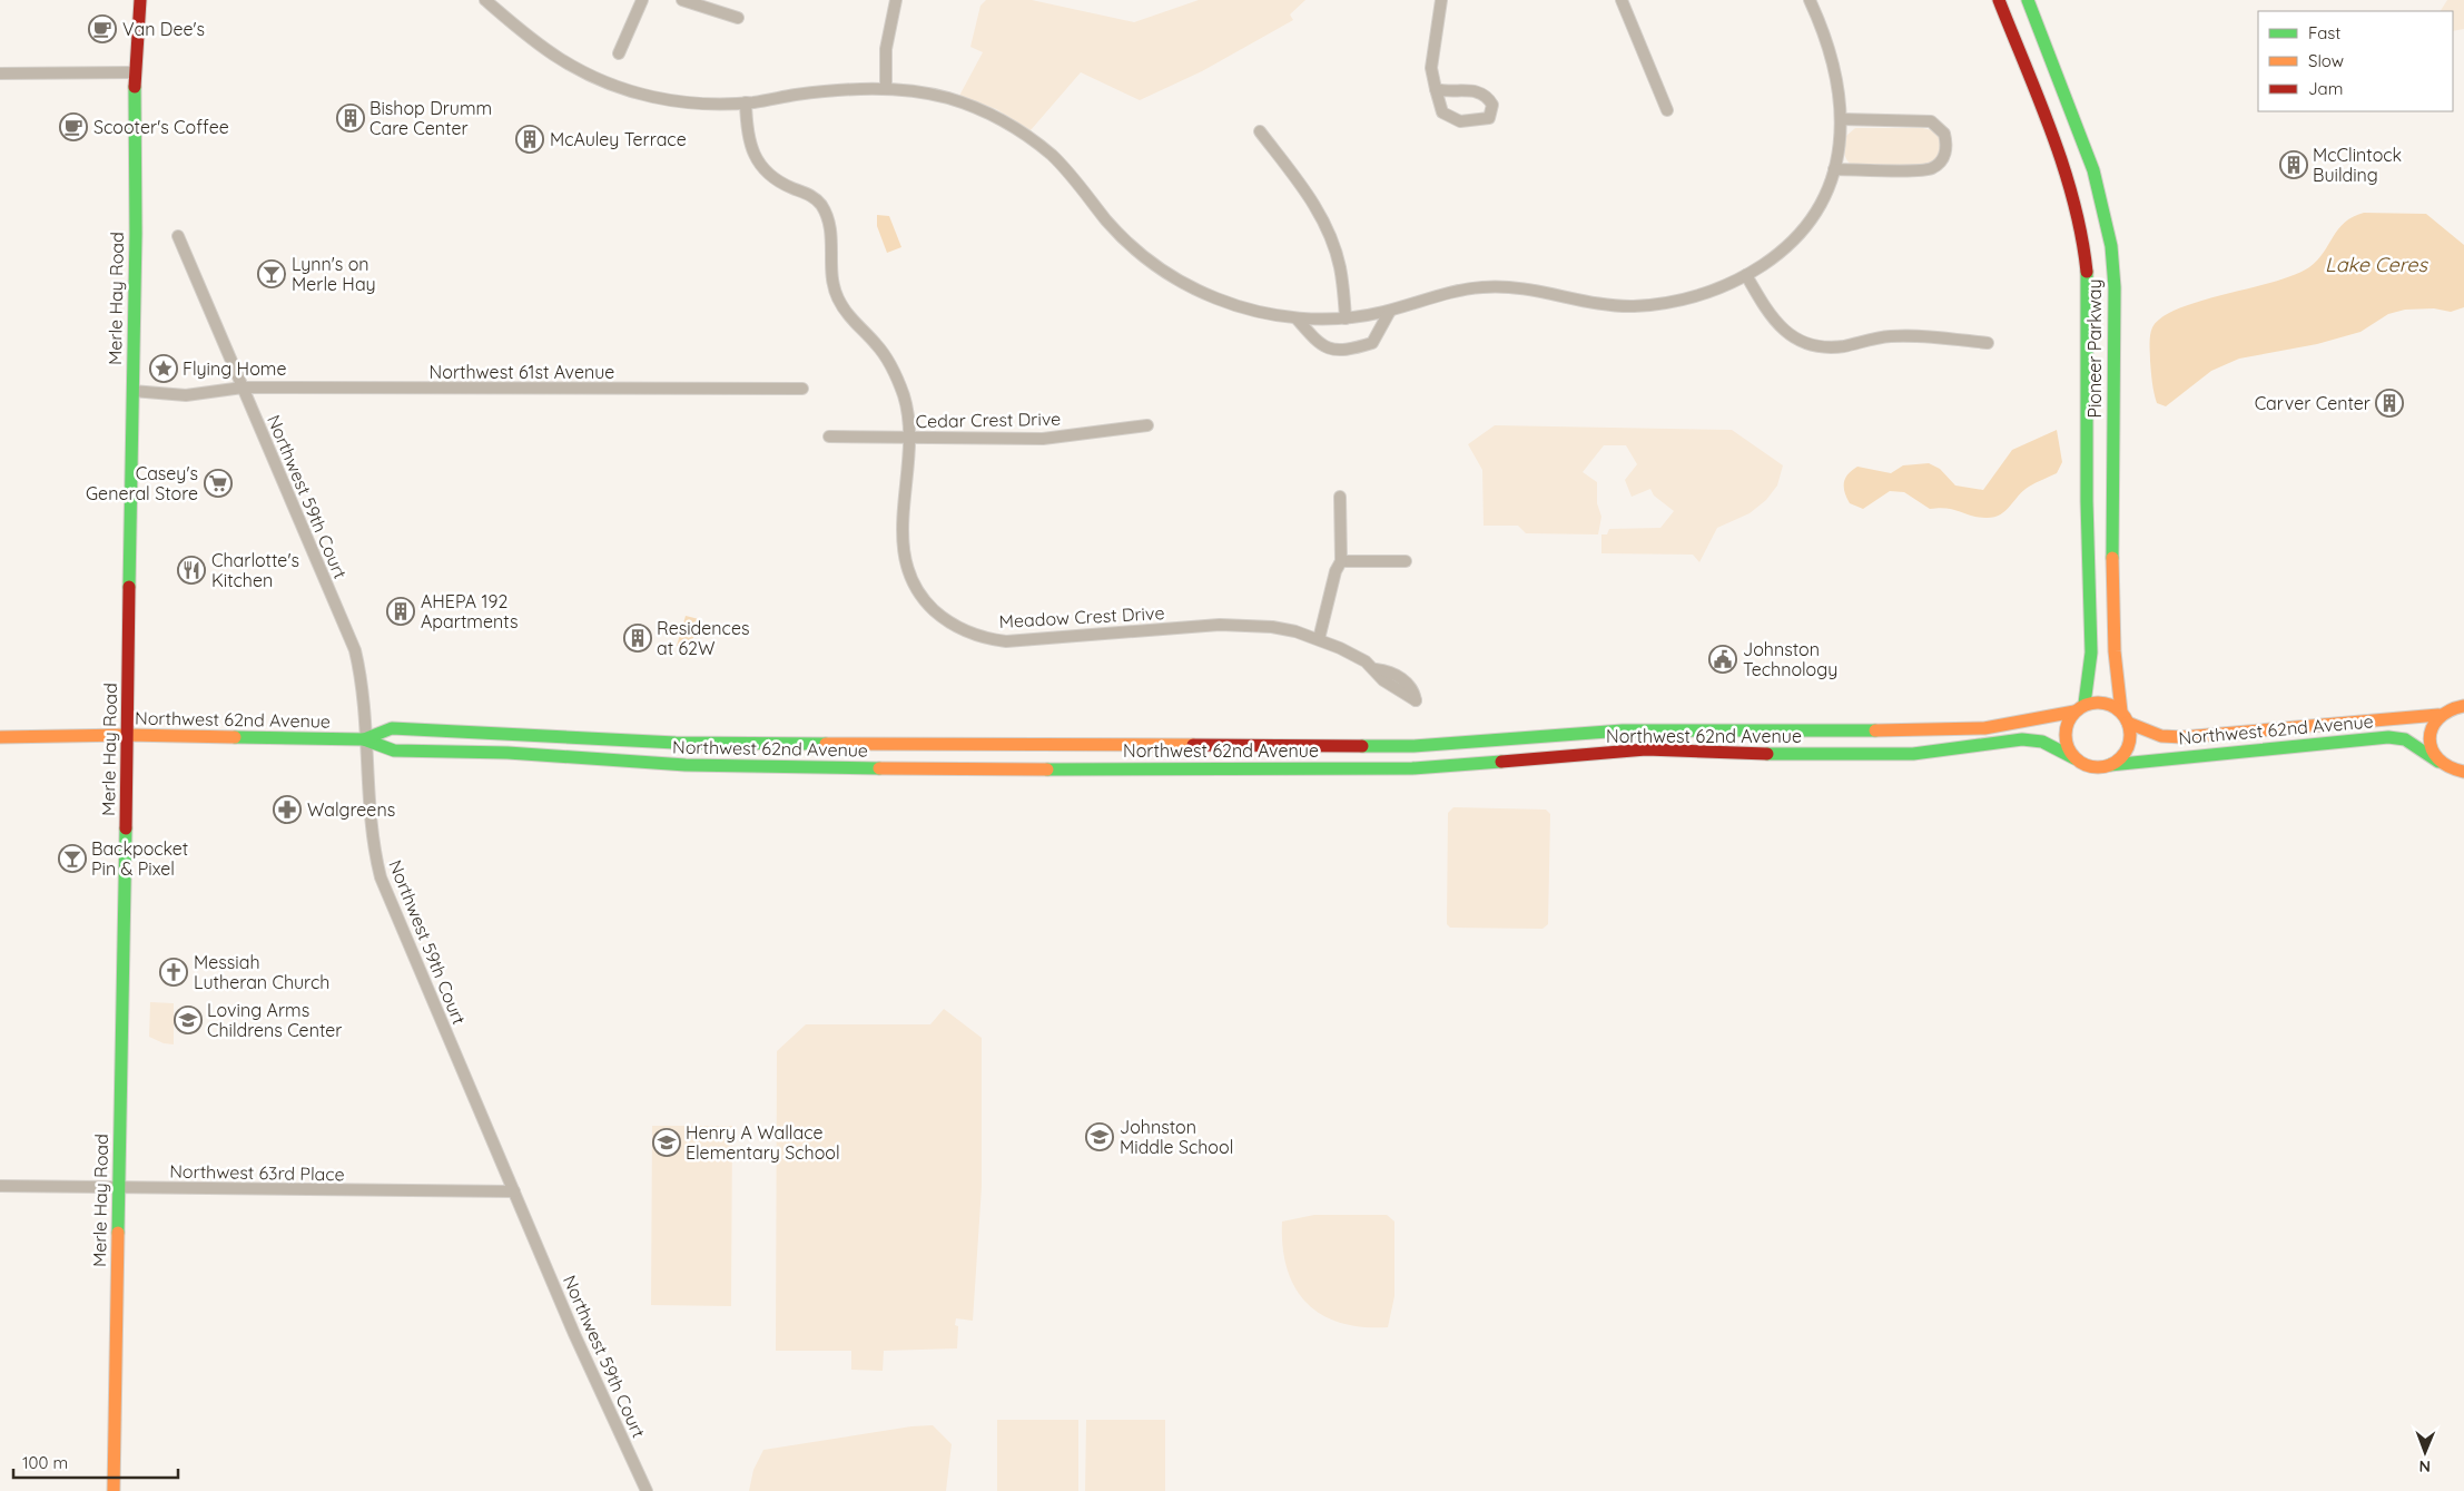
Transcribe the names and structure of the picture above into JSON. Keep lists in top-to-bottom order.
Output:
{
  "streets": {
    "street": [
      "Merle Hay Road",
      "Pioneer Parkway",
      "Northwest 61st Avenue",
      "Cedar Crest Drive",
      "Northwest 59th Court",
      "Meadow Crest Drive",
      "Northwest 62nd Avenue",
      "Northwest 63rd Place"
    ]
  },
  "crossings": [
    ["Merle Hay Road", "Northwest 61st Avenue"],
    ["Merle Hay Road", "Northwest 62nd Avenue"],
    ["Merle Hay Road", "Northwest 63rd Place"],
    ["Pioneer Parkway", "Northwest 62nd Avenue"],
    ["Northwest 61st Avenue", "Northwest 59th Court"],
    ["Cedar Crest Drive", "Meadow Crest Drive"],
    ["Northwest 59th Court", "Northwest 62nd Avenue"],
    ["Northwest 59th Court", "Northwest 63rd Place"]
  ],
  "water": ["Lake Ceres"],
  "places": {
    "cafe": ["Van Dee's", "Scooter's Coffee"],
    "building": [
      "Bishop Drumm Care Center",
      "McAuley Terrace",
      "McClintock Building",
      "Carver Center",
      "AHEPA 192 Apartments",
      "Residences at 62W"
    ],
    "bar": ["Lynn's on Merle Hay", "Backpocket Pin & Pixel"],
    "place": ["Flying Home"],
    "supermarket": ["Casey's General Store"],
    "restaurant": ["Charlotte's Kitchen"],
    "public building": ["Johnston Technology"],
    "pharmacy": ["Walgreens"],
    "church": ["Messiah Lutheran Church"],
    "school or university": ["Loving Arms Childrens Center", "Johnston Middle School", "Henry A Wallace Elementary School"]
  },
  "legend": ["Fast", "Slow", "Jam"],
  "scale_bar": "100 m",
  "north": "bottom"
}
